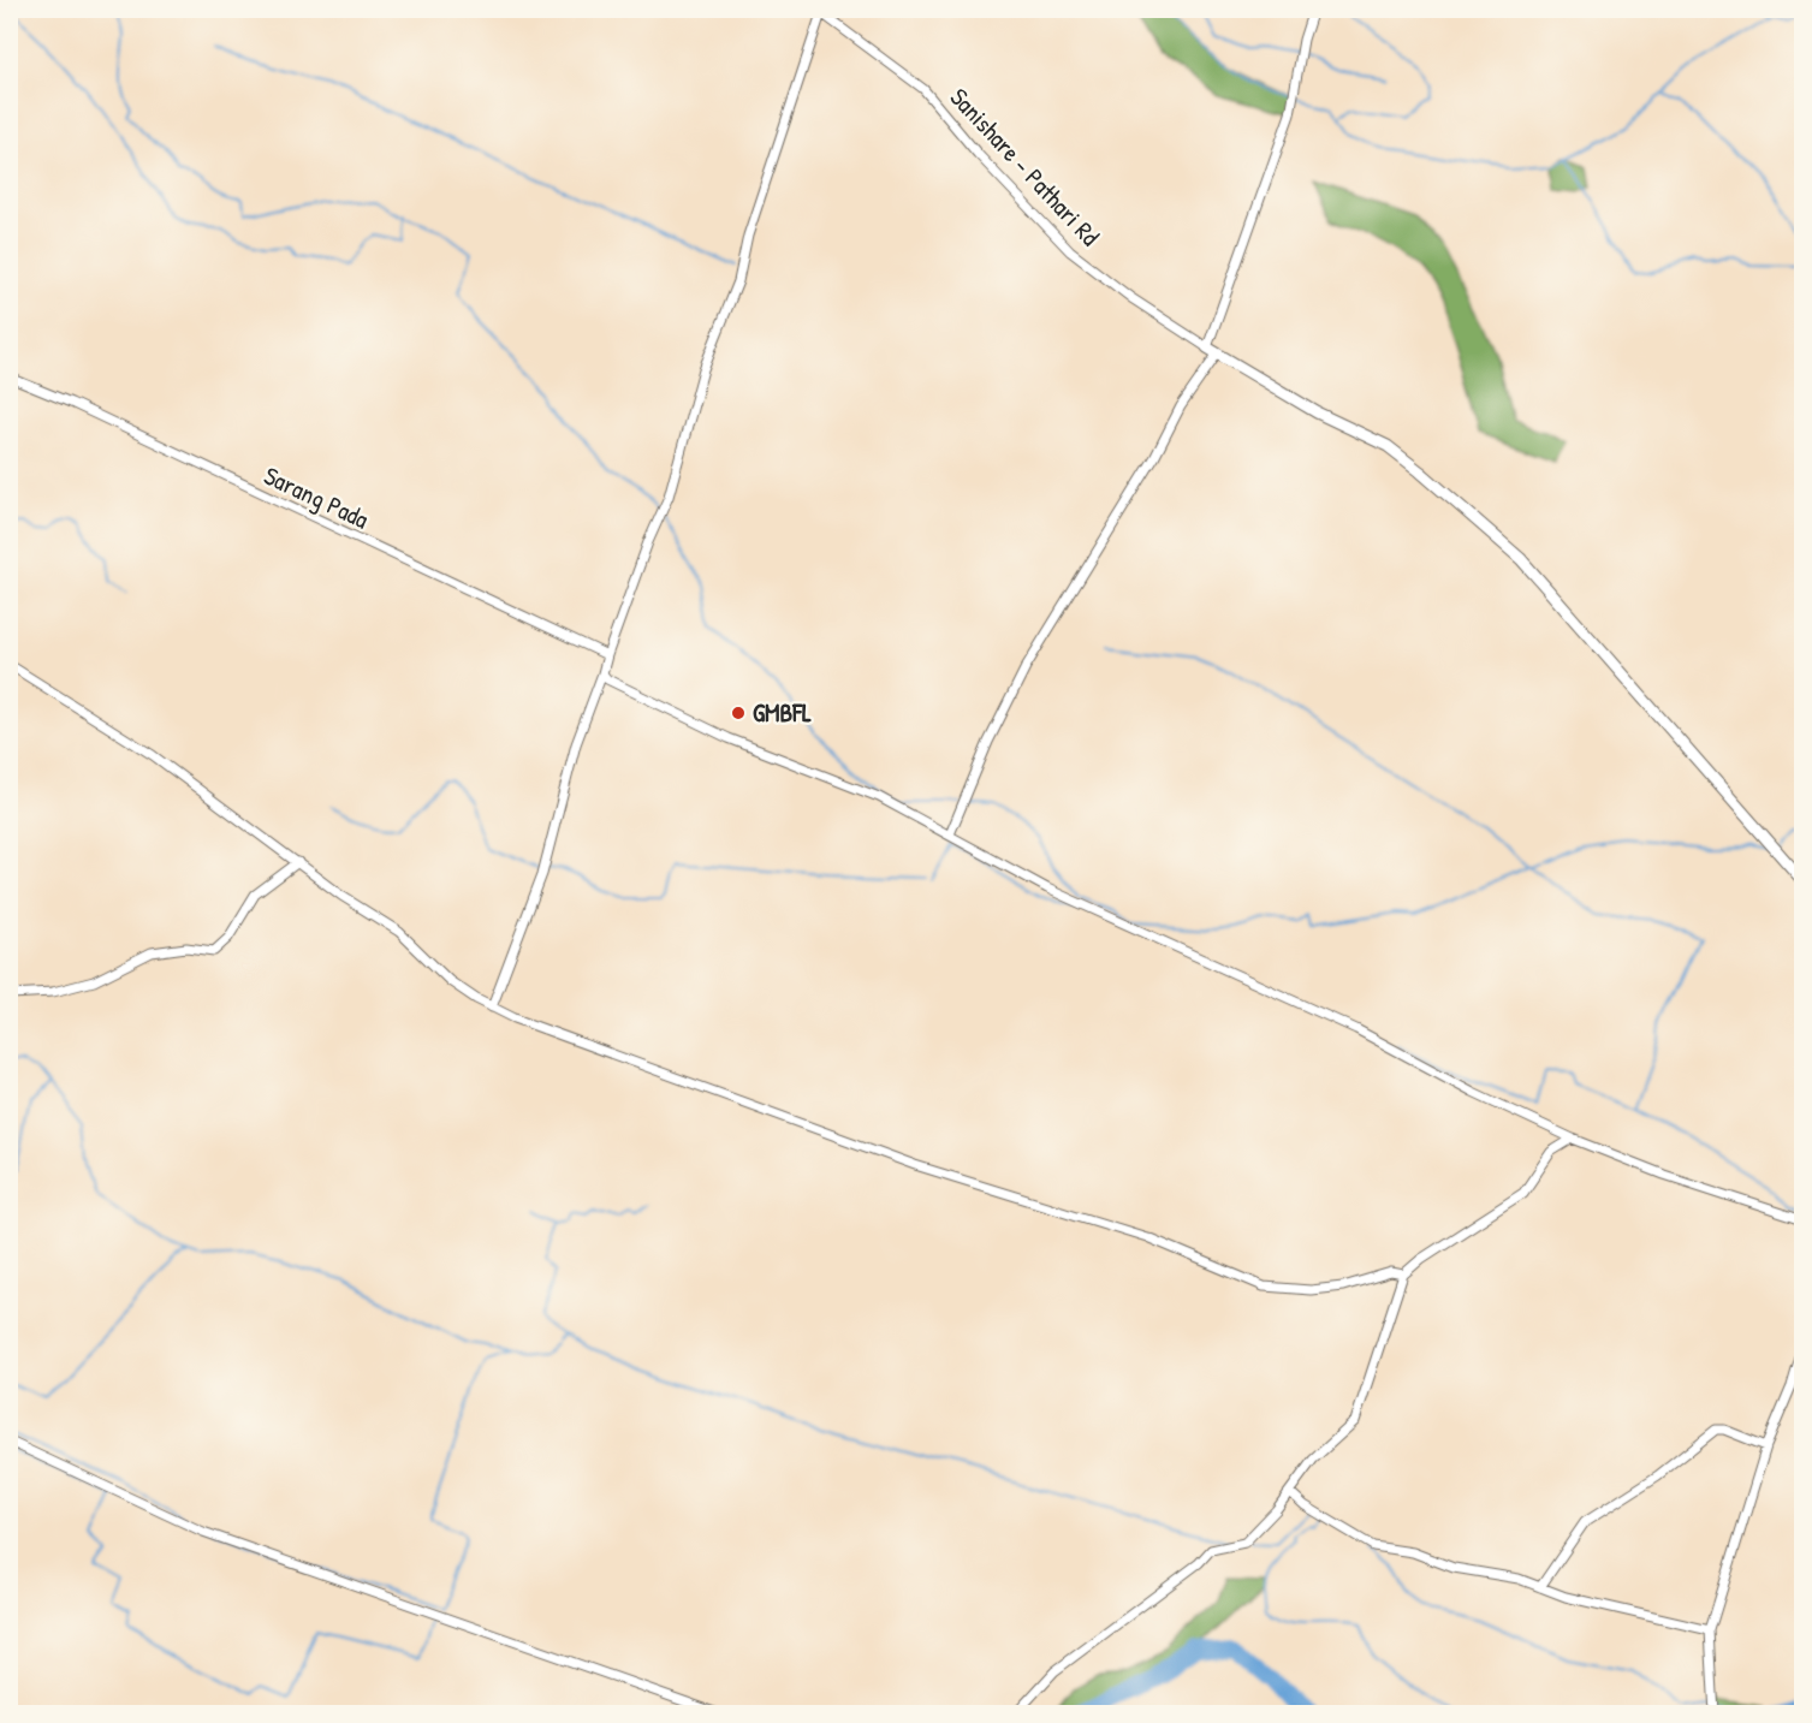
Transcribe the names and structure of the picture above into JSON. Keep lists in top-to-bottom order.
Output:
{
  "streets": {
    "street": ["Sanishare - Pathari Rd", "Sarang Pada"]
  },
  "places": ["GMBFL"]
}
